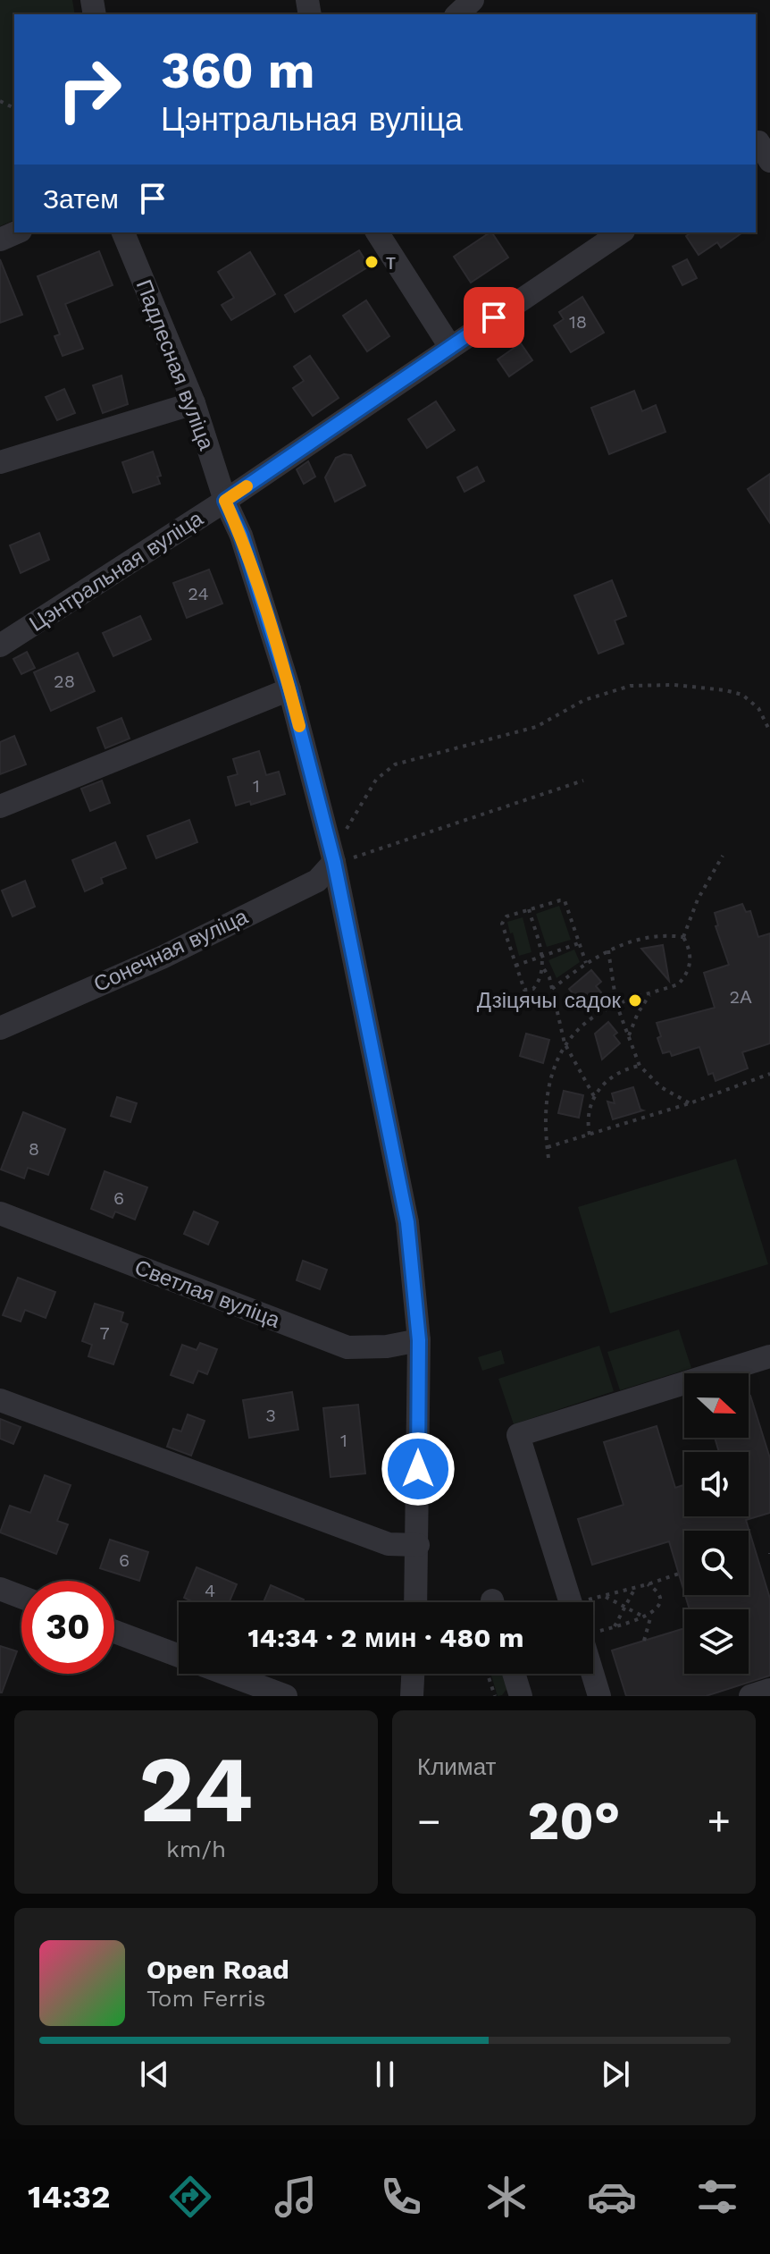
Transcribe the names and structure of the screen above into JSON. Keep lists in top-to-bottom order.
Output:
{
  "streets": {
    "street": [
      "Падлесная вуліца",
      "Цэнтральная вуліца",
      "Сонечная вуліца",
      "Светлая вуліца"
    ]
  },
  "crossings": [
    ["Падлесная вуліца", "Цэнтральная вуліца"],
    ["Падлесная вуліца", "Сонечная вуліца"],
    ["Падлесная вуліца", "Светлая вуліца"]
  ],
  "places": ["т", "Дзіцячы садок"],
  "house_numbers": [
    "18",
    "24",
    "28",
    "1",
    "2А",
    "8",
    "6",
    "7",
    "3",
    "1",
    "6",
    "4"
  ],
  "north": "right",
  "page": {
    "turn": ["360 m", "Цэнтральная вуліца"],
    "then": "Затем",
    "limit": "30",
    "trip": "14:34 · 2 мин · 480 m",
    "tile": [
      ["24", "km/h"],
      "Климат"
    ],
    "heat": ["−", "20°", "+"],
    "song": ["Open Road", "Tom Ferris"],
    "tabs": "14:32"
  }
}
